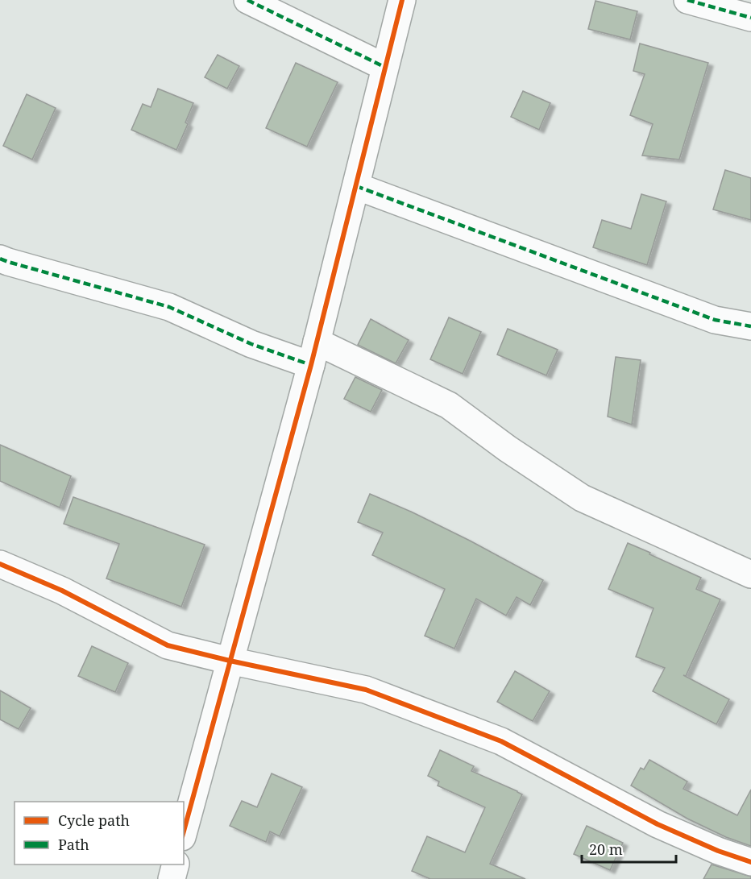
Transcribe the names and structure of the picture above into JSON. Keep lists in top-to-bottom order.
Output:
{
  "legend": ["Cycle path", "Path"],
  "scale_bar": "20 m"
}
